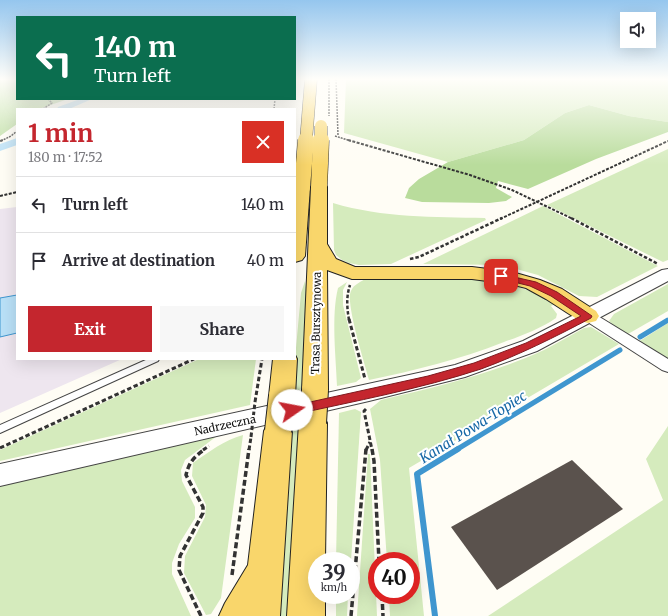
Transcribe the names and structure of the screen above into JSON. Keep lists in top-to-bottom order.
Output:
{
  "streets": {
    "main road": ["Trasa Bursztynowa"],
    "street": ["Nadrzeczna"]
  },
  "water": ["Kanał Powa-Topiec"],
  "page": {
    "turn": ["140 m", "Turn left"],
    "heading": ["1 min", "180 m · 17:52"],
    "list": [
      {
        "name": "Turn left",
        "value": "140 m"
      },
      {
        "name": "Arrive at destination",
        "value": "40 m"
      }
    ],
    "buttons": ["Exit", "Share"],
    "speed": "39 km/h",
    "limit": "40"
  }
}
